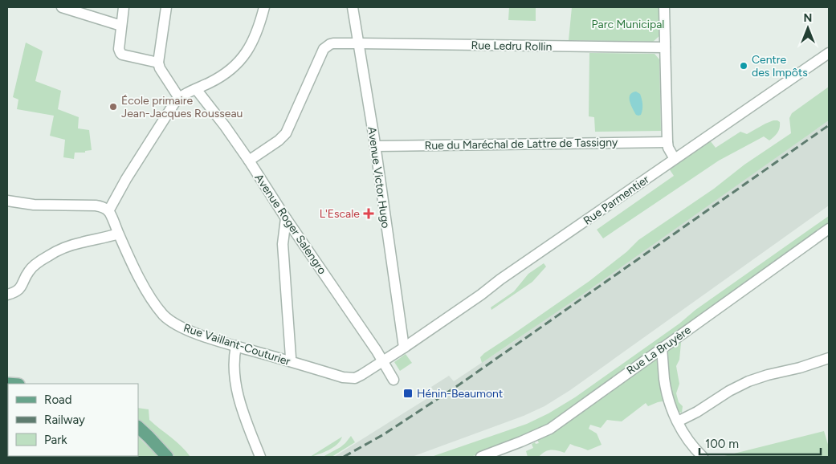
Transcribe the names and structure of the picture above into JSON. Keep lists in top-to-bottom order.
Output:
{
  "streets": {
    "street": [
      "Rue Ledru Rollin",
      "Rue du Maréchal de Lattre de Tassigny",
      "Avenue Victor Hugo",
      "Rue Parmentier",
      "Avenue Roger Salengro",
      "Rue Vaillant-Couturier",
      "Rue La Bruyère"
    ]
  },
  "crossings": [
    ["Rue Ledru Rollin", "Avenue Victor Hugo"],
    ["Rue Ledru Rollin", "Avenue Roger Salengro"],
    ["Rue du Maréchal de Lattre de Tassigny", "Avenue Victor Hugo"],
    ["Avenue Victor Hugo", "Rue Parmentier"],
    ["Rue Parmentier", "Avenue Roger Salengro"],
    ["Rue Parmentier", "Rue Vaillant-Couturier"]
  ],
  "parks": ["Parc Municipal"],
  "places": {
    "other": ["Centre des Impôts", "École primaire Jean-Jacques Rousseau"],
    "health": ["L'Escale"],
    "transit": ["Hénin-Beaumont"]
  },
  "legend": ["Road", "Railway", "Park"],
  "scale_bar": "100 m",
  "north": "top"
}
